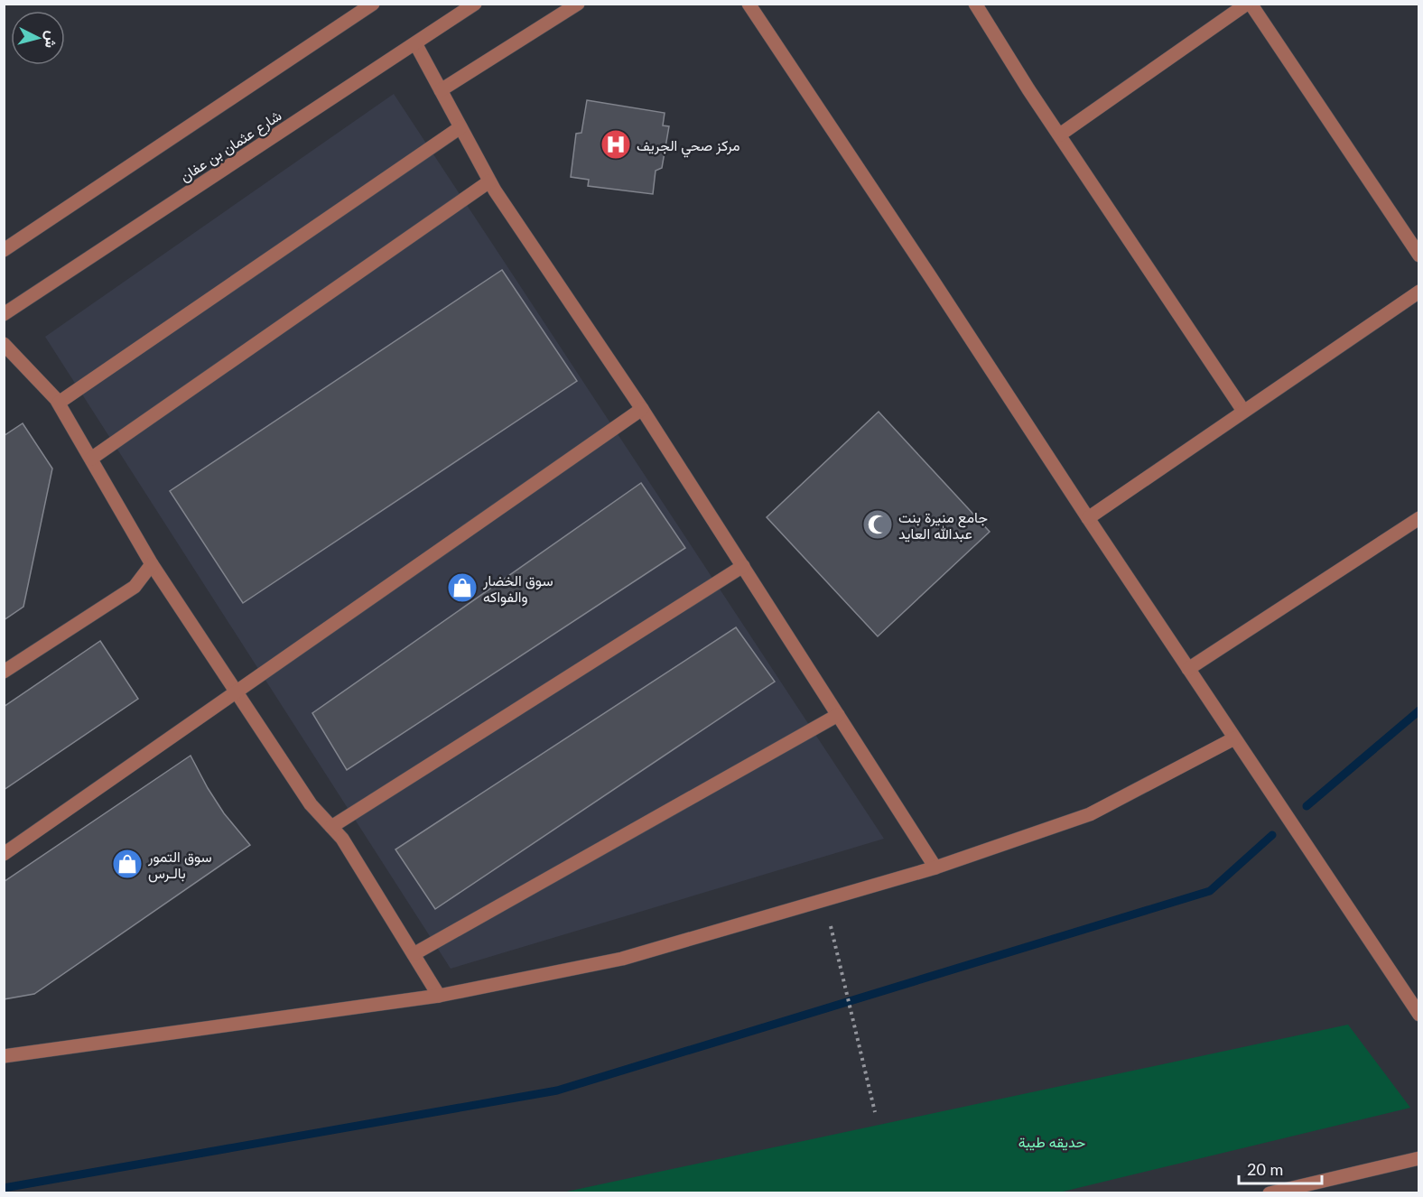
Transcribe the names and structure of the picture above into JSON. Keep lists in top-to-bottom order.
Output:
{
  "streets": {
    "street": ["شارع عثمان بن عفان"]
  },
  "parks": ["حديقه طيبة"],
  "places": {
    "hospital": ["مركز صحي الجريف"],
    "mosque": ["جامع منيرة بنت عبدالله العايد"],
    "shop": ["سوق الخضار والفواكه", "سوق التمور بالـرس"]
  },
  "scale_bar": "20 m",
  "north": "right"
}
